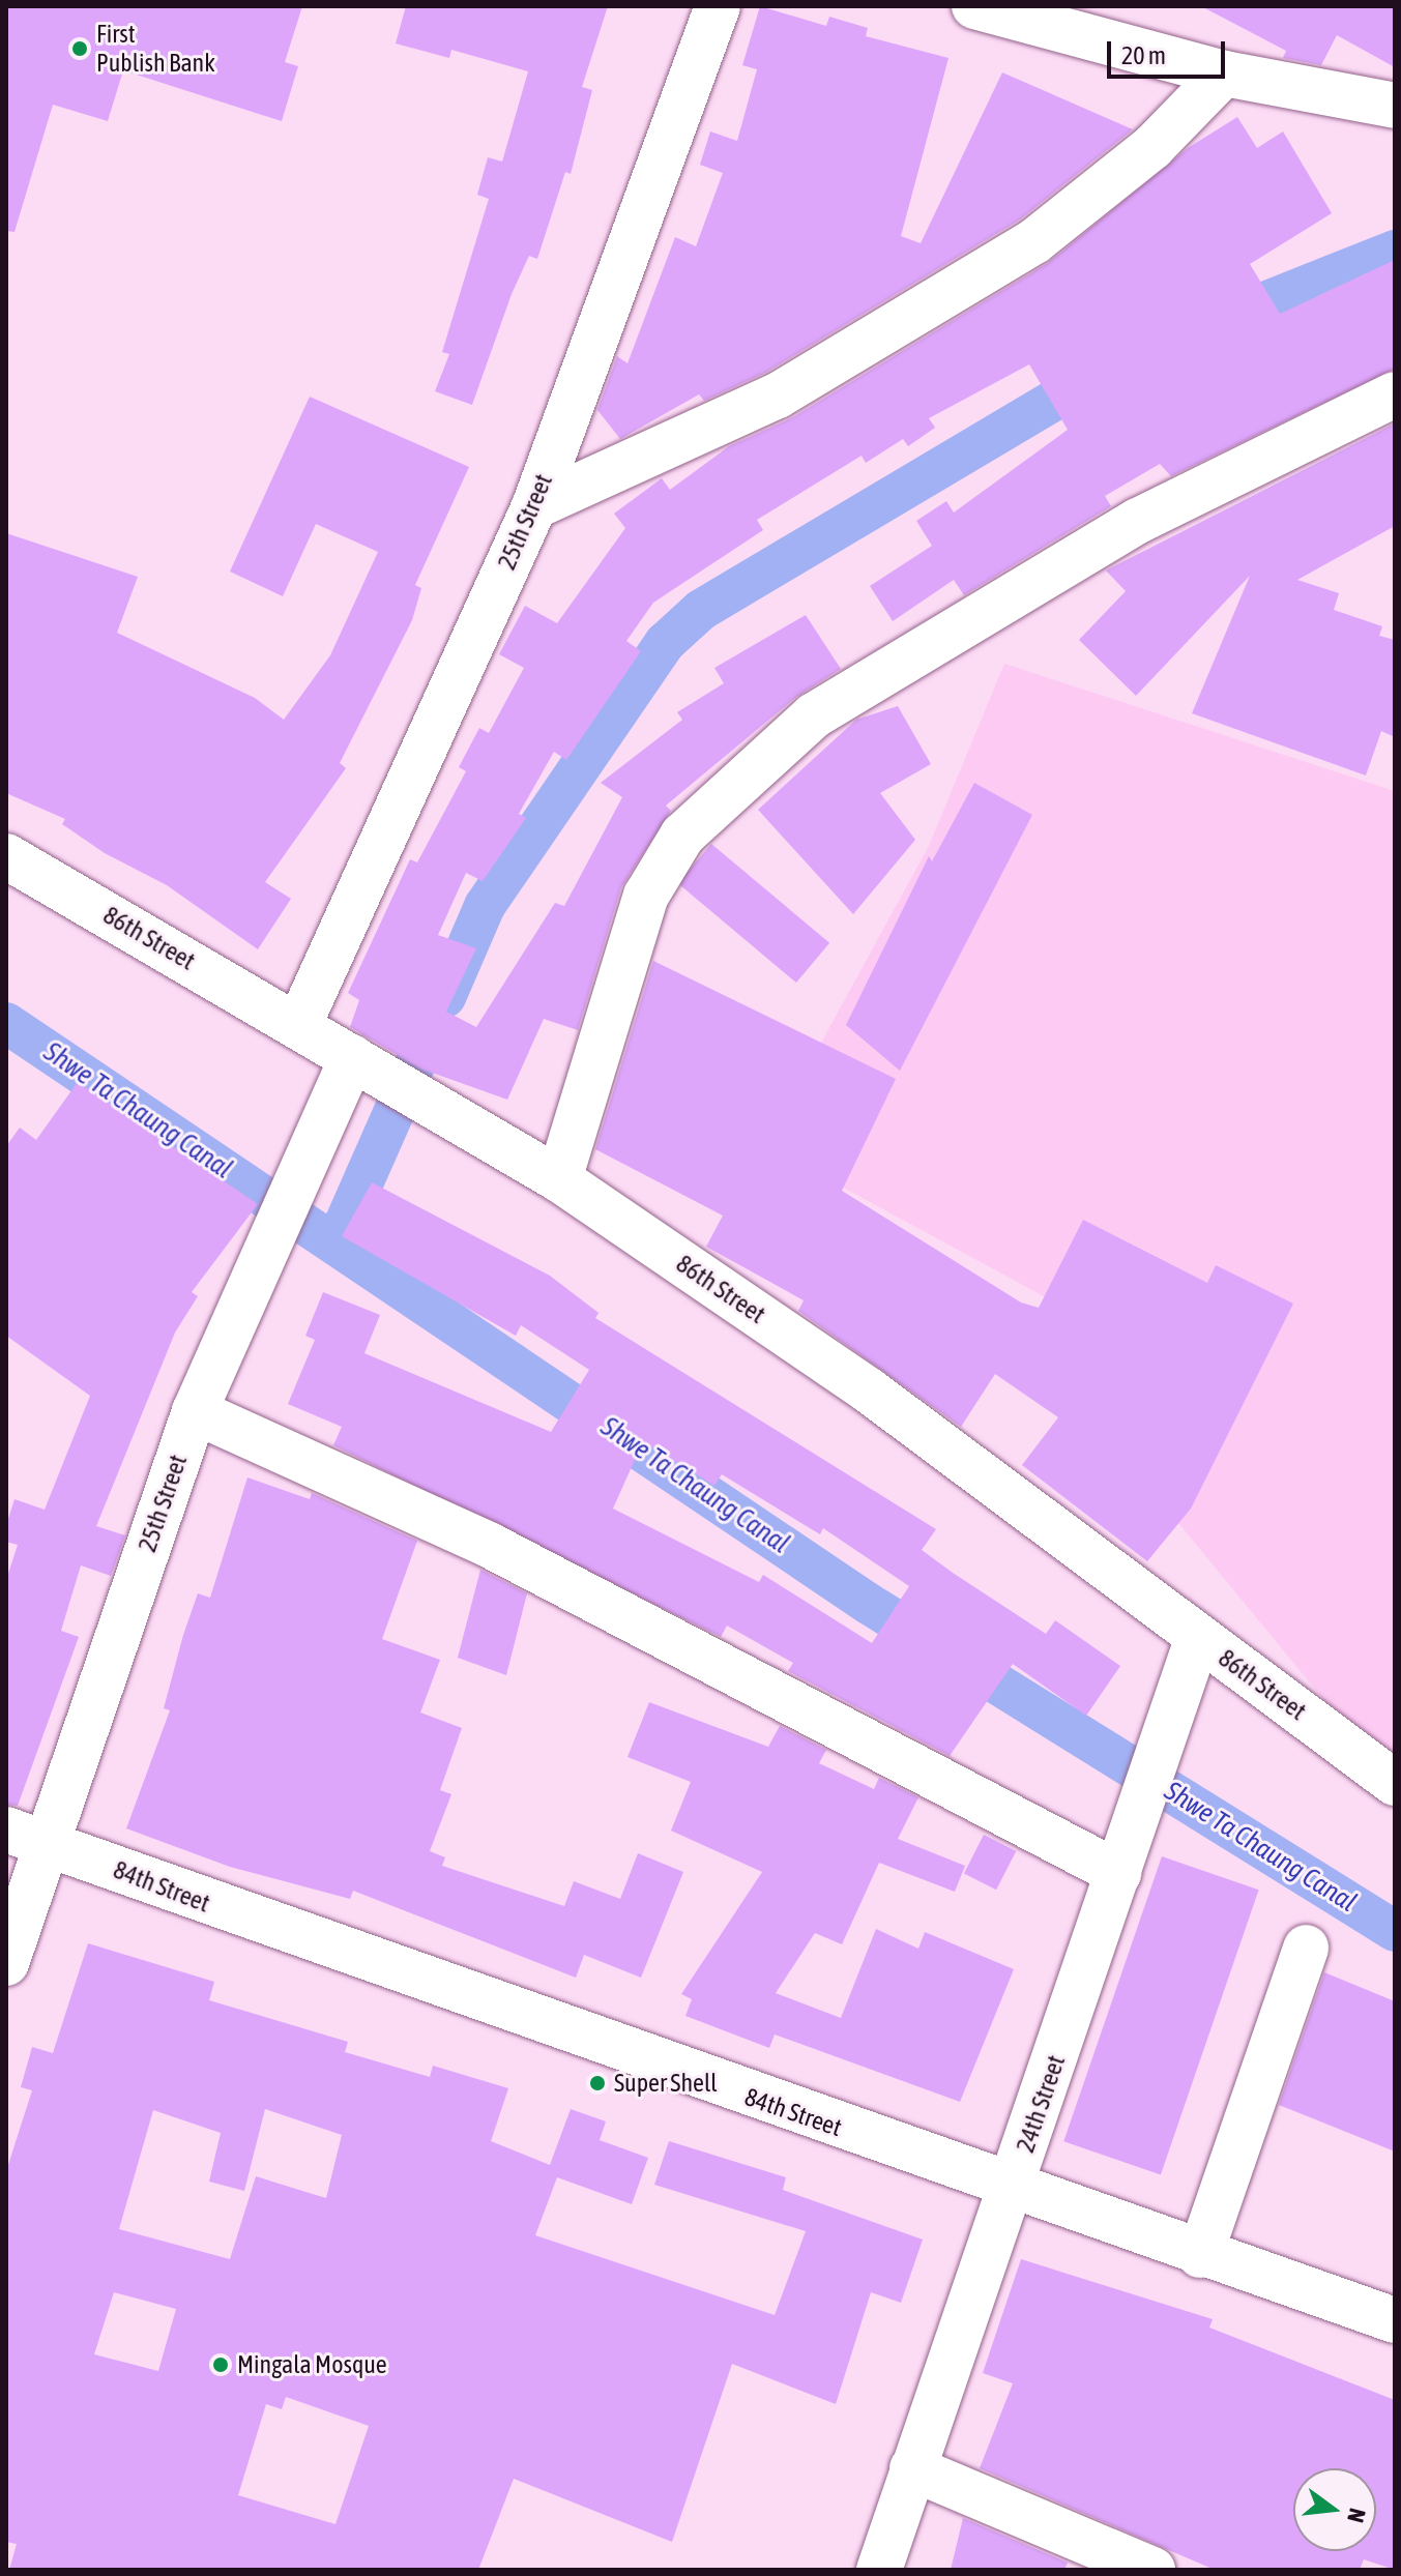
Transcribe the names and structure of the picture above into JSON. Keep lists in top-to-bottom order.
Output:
{
  "streets": {
    "street": [
      "25th Street",
      "86th Street",
      "84th Street",
      "24th Street"
    ]
  },
  "crossings": [
    ["25th Street", "86th Street"],
    ["25th Street", "84th Street"],
    ["86th Street", "24th Street"],
    ["84th Street", "24th Street"]
  ],
  "water": ["Shwe Ta Chaung Canal"],
  "places": ["First Publish Bank", "Super Shell", "Mingala Mosque"],
  "scale_bar": "20 m",
  "north": "right"
}
